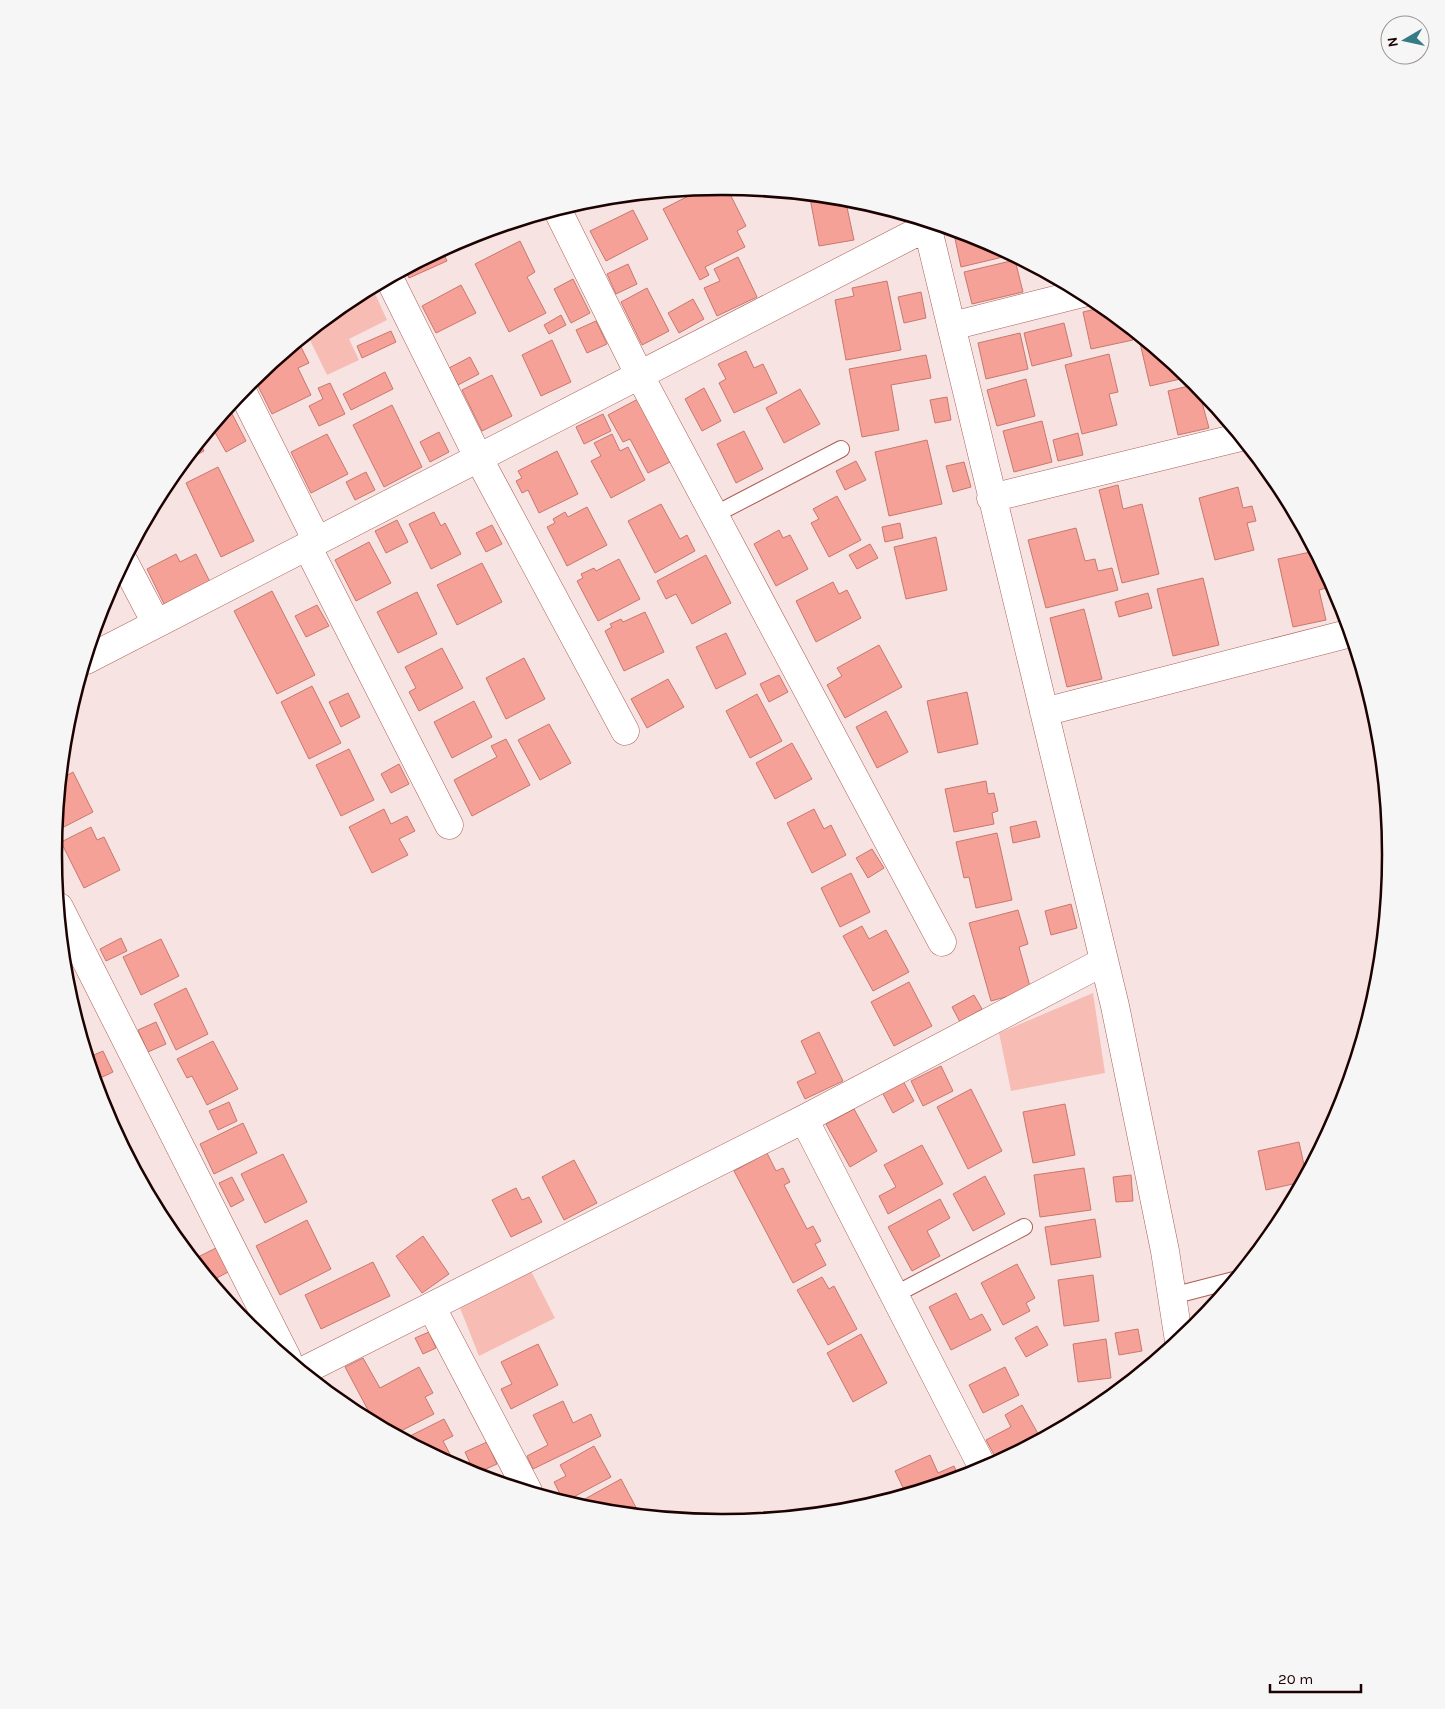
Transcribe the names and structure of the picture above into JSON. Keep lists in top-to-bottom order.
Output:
{
  "scale_bar": "20 m",
  "north": "left"
}
